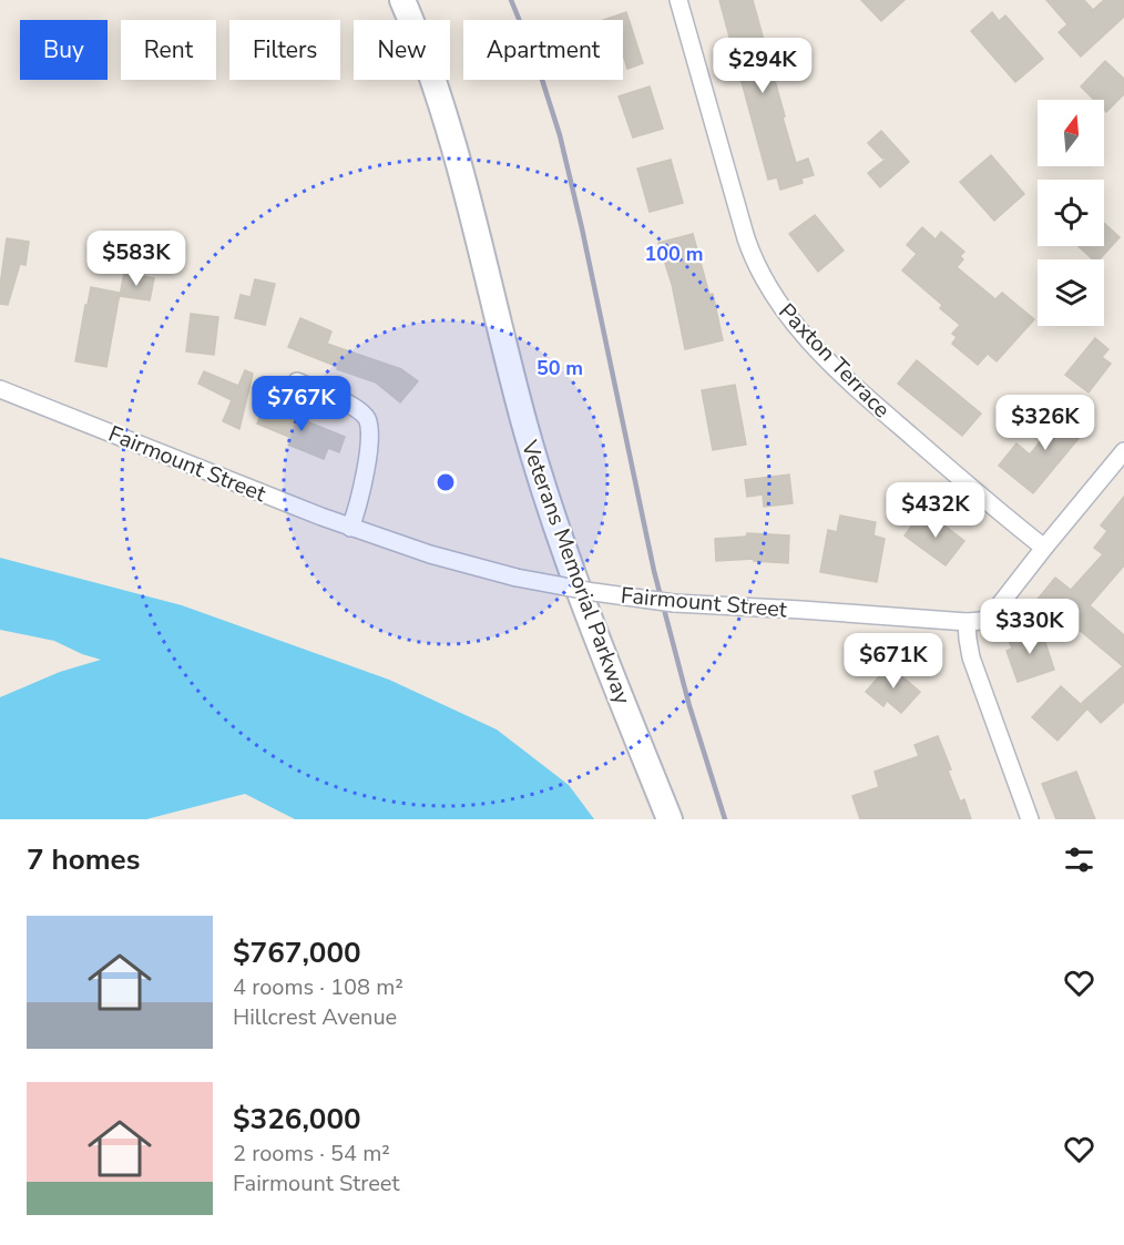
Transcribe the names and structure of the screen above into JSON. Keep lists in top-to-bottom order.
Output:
{
  "streets": {
    "main road": ["Veterans Memorial Parkway"],
    "street": ["Paxton Terrace", "Fairmount Street"]
  },
  "crossings": [
    ["Paxton Terrace", "Fairmount Street"]
  ],
  "north": "top",
  "page": {
    "chip": [
      "Buy",
      "Rent",
      "Filters",
      "New",
      "Apartment"
    ],
    "price": [
      "$294K",
      "$583K",
      "$767K",
      "$326K",
      "$432K",
      "$330K",
      "$671K"
    ],
    "heading": "7 homes",
    "list": [
      {
        "name": "$767,000",
        "note": "4 rooms · 108 m² · Hillcrest Avenue"
      },
      {
        "name": "$326,000",
        "note": "2 rooms · 54 m² · Fairmount Street"
      }
    ]
  },
  "rings": ["100 m", "50 m"]
}
